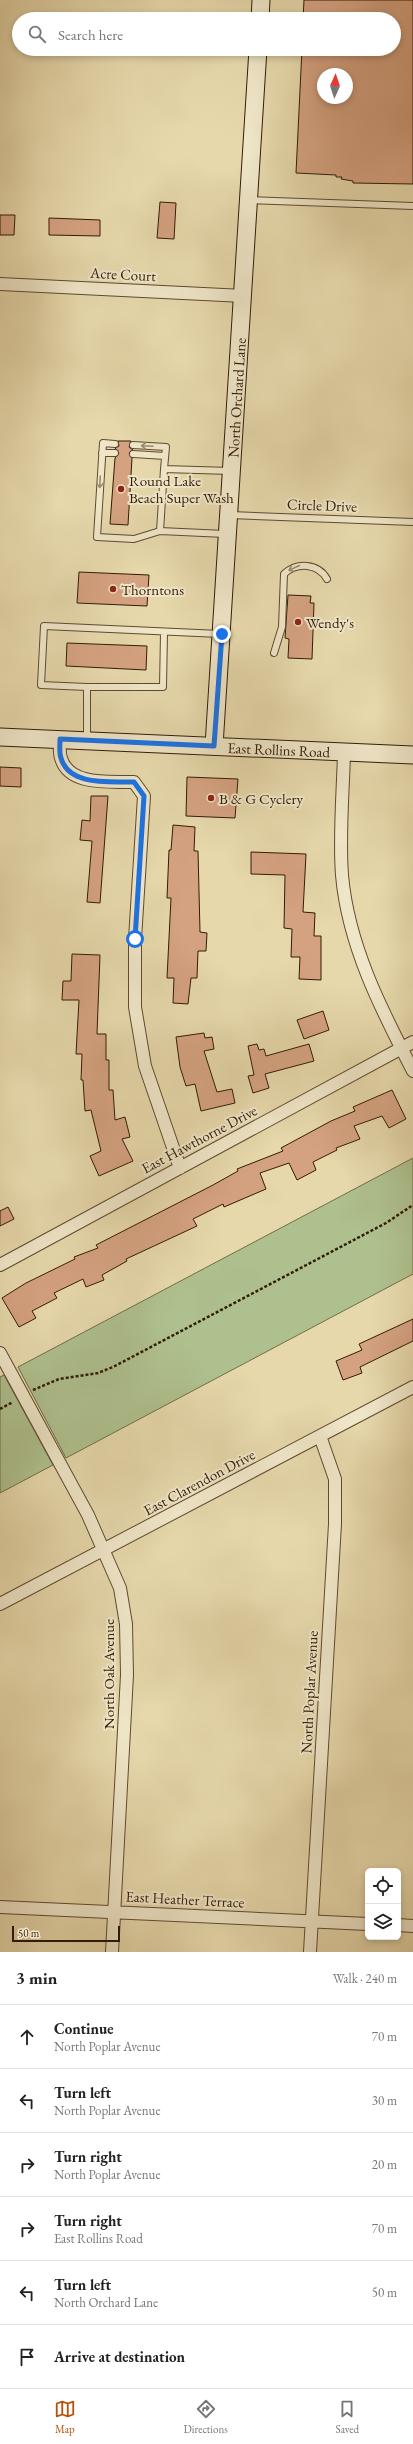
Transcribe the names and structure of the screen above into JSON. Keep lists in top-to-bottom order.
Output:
{
  "streets": {
    "street": [
      "Acre Court",
      "North Orchard Lane",
      "East Rollins Road",
      "East Hawthorne Drive",
      "East Clarendon Drive",
      "North Oak Avenue",
      "North Poplar Avenue",
      "East Heather Terrace"
    ],
    "lane": ["Circle Drive"]
  },
  "crossings": [
    ["Acre Court", "North Orchard Lane"],
    ["North Orchard Lane", "Circle Drive"],
    ["North Orchard Lane", "East Rollins Road"],
    ["East Clarendon Drive", "North Oak Avenue"],
    ["East Clarendon Drive", "North Poplar Avenue"],
    ["North Oak Avenue", "East Heather Terrace"],
    ["North Poplar Avenue", "East Heather Terrace"]
  ],
  "places": [
    "Round Lake Beach Super Wash",
    "Thorntons",
    "Wendy's",
    "B & G Cyclery"
  ],
  "scale_bar": "50 m",
  "north": "top",
  "page": {
    "search": "Search here",
    "scale": "50 m",
    "heading": ["3 min", "Walk · 240 m"],
    "list": [
      ["Continue", "North Poplar Avenue", "70 m"],
      ["Turn left", "North Poplar Avenue", "30 m"],
      ["Turn right", "North Poplar Avenue", "20 m"],
      ["Turn right", "East Rollins Road", "70 m"],
      ["Turn left", "North Orchard Lane", "50 m"],
      "Arrive at destination"
    ],
    "nav": ["Map", "Directions", "Saved"]
  }
}
